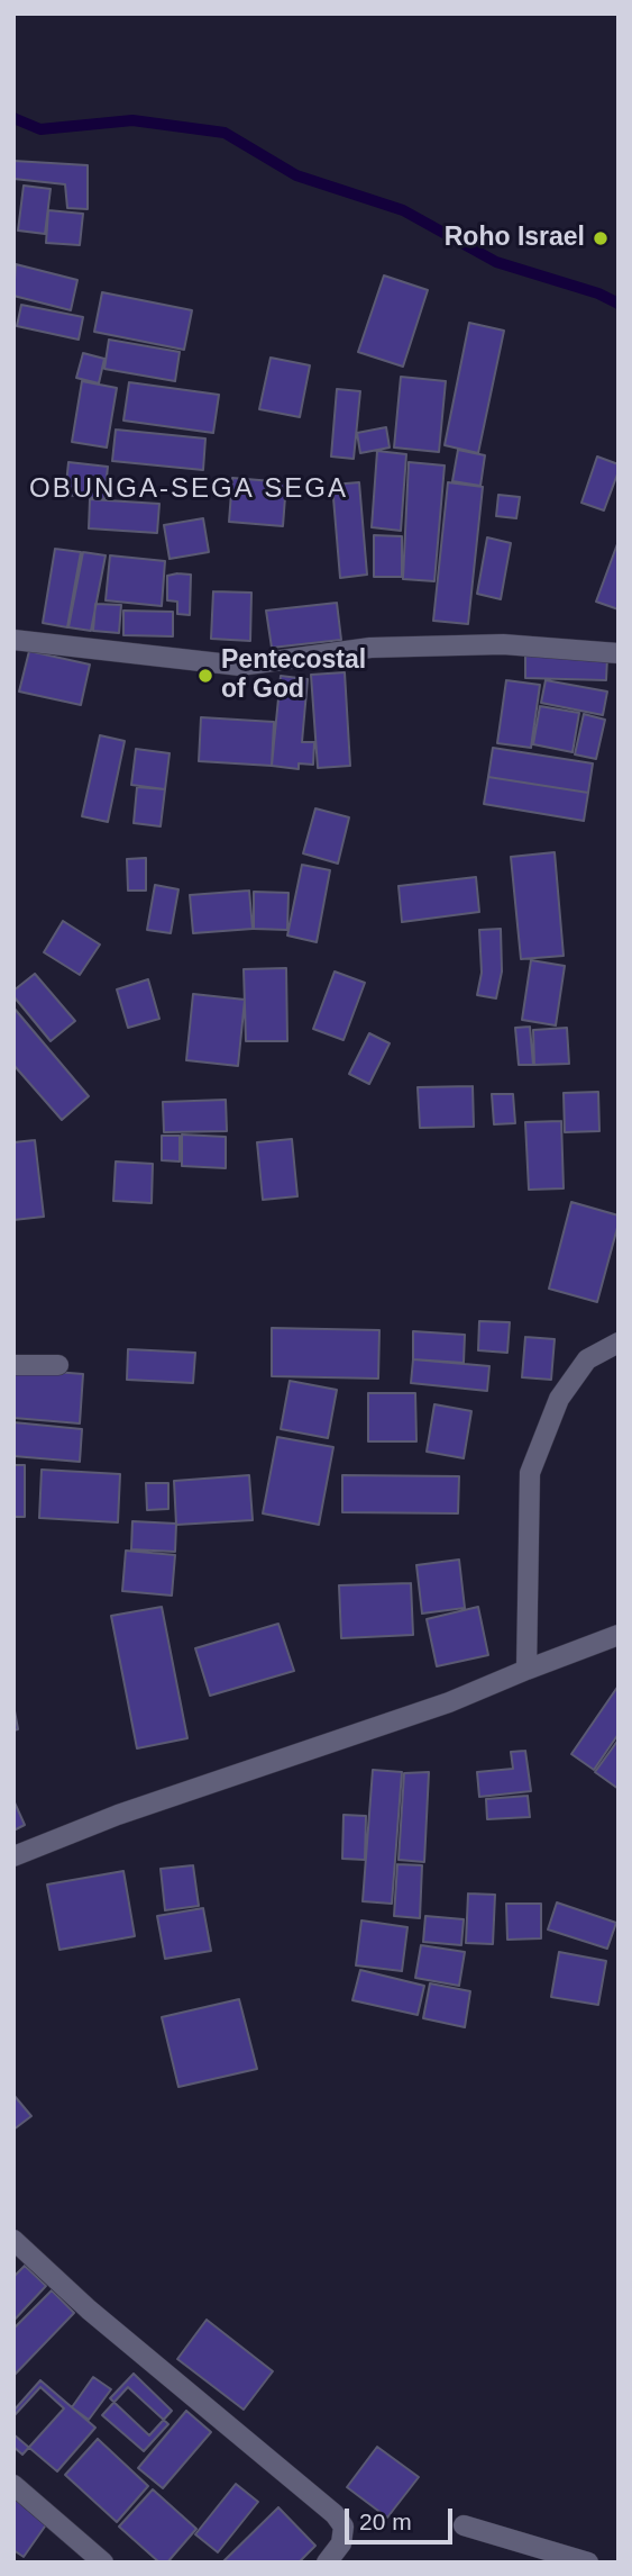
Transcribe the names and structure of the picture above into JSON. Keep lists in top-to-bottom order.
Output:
{
  "districts": ["OBUNGA-SEGA SEGA"],
  "places": ["Roho Israel", "Pentecostal of God"],
  "scale_bar": "20 m"
}
